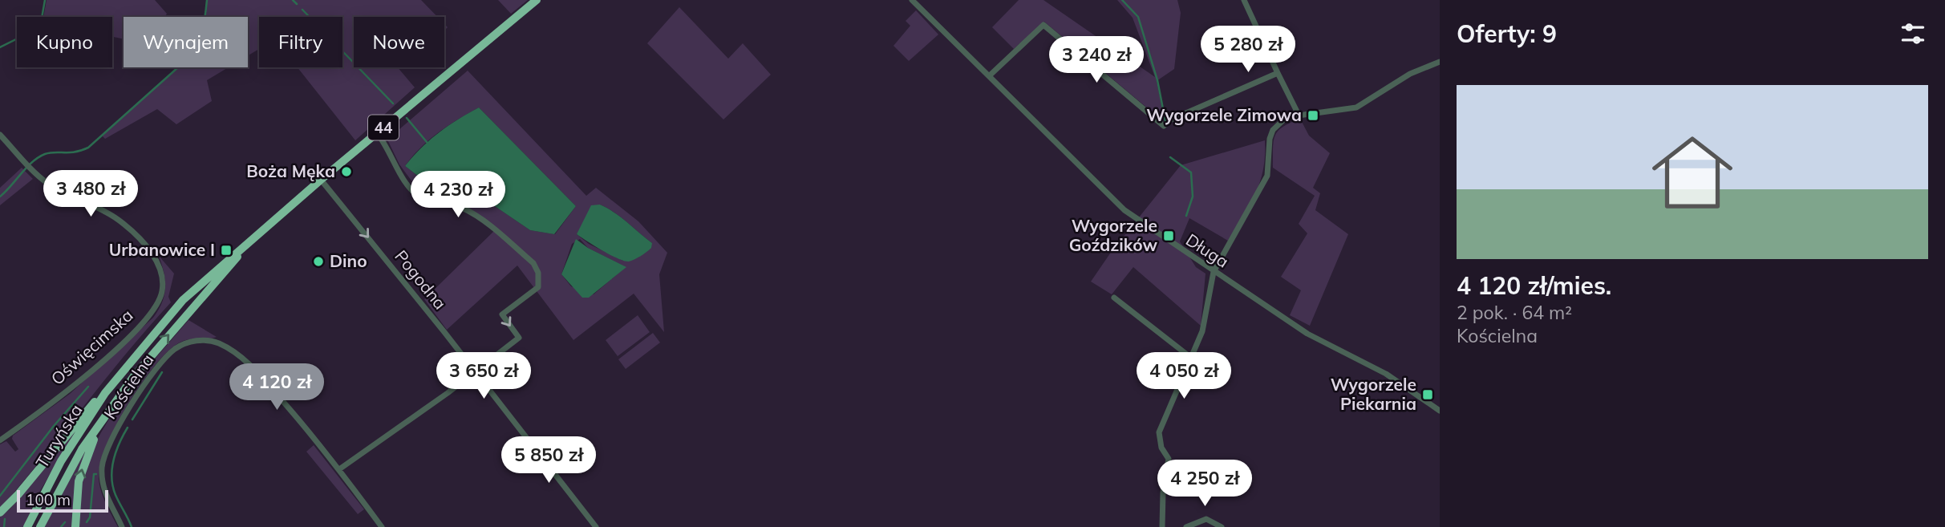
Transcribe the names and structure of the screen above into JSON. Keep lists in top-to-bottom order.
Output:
{
  "streets": {
    "highway": ["44", "Oświęcimska", "Turyńska"],
    "street": ["Długa", "Pogodna", "Kościelna"]
  },
  "crossings": [
    ["Pogodna", "Oświęcimska"],
    ["Oświęcimska", "Turyńska"]
  ],
  "one_way": ["Pogodna"],
  "places": {
    "transit": [
      "Wygorzele Zimowa",
      "Wygorzele Goździków",
      "Urbanowice I",
      "Wygorzele Piekarnia"
    ],
    "other": ["Boża Męka", "Dino"]
  },
  "scale_bar": "100 m",
  "page": {
    "heading": "Oferty: 9",
    "chip": [
      "Kupno",
      "Wynajem",
      "Filtry",
      "Nowe"
    ],
    "price": [
      "5 280 zł",
      "3 240 zł",
      "3 480 zł",
      "4 230 zł",
      "3 650 zł",
      "4 050 zł",
      "4 120 zł",
      "5 850 zł",
      "4 250 zł"
    ],
    "list": [
      {
        "name": "4 120 zł/mies.",
        "note": "2 pok. · 64 m² · Kościelna"
      }
    ],
    "scale": "100 m"
  }
}
